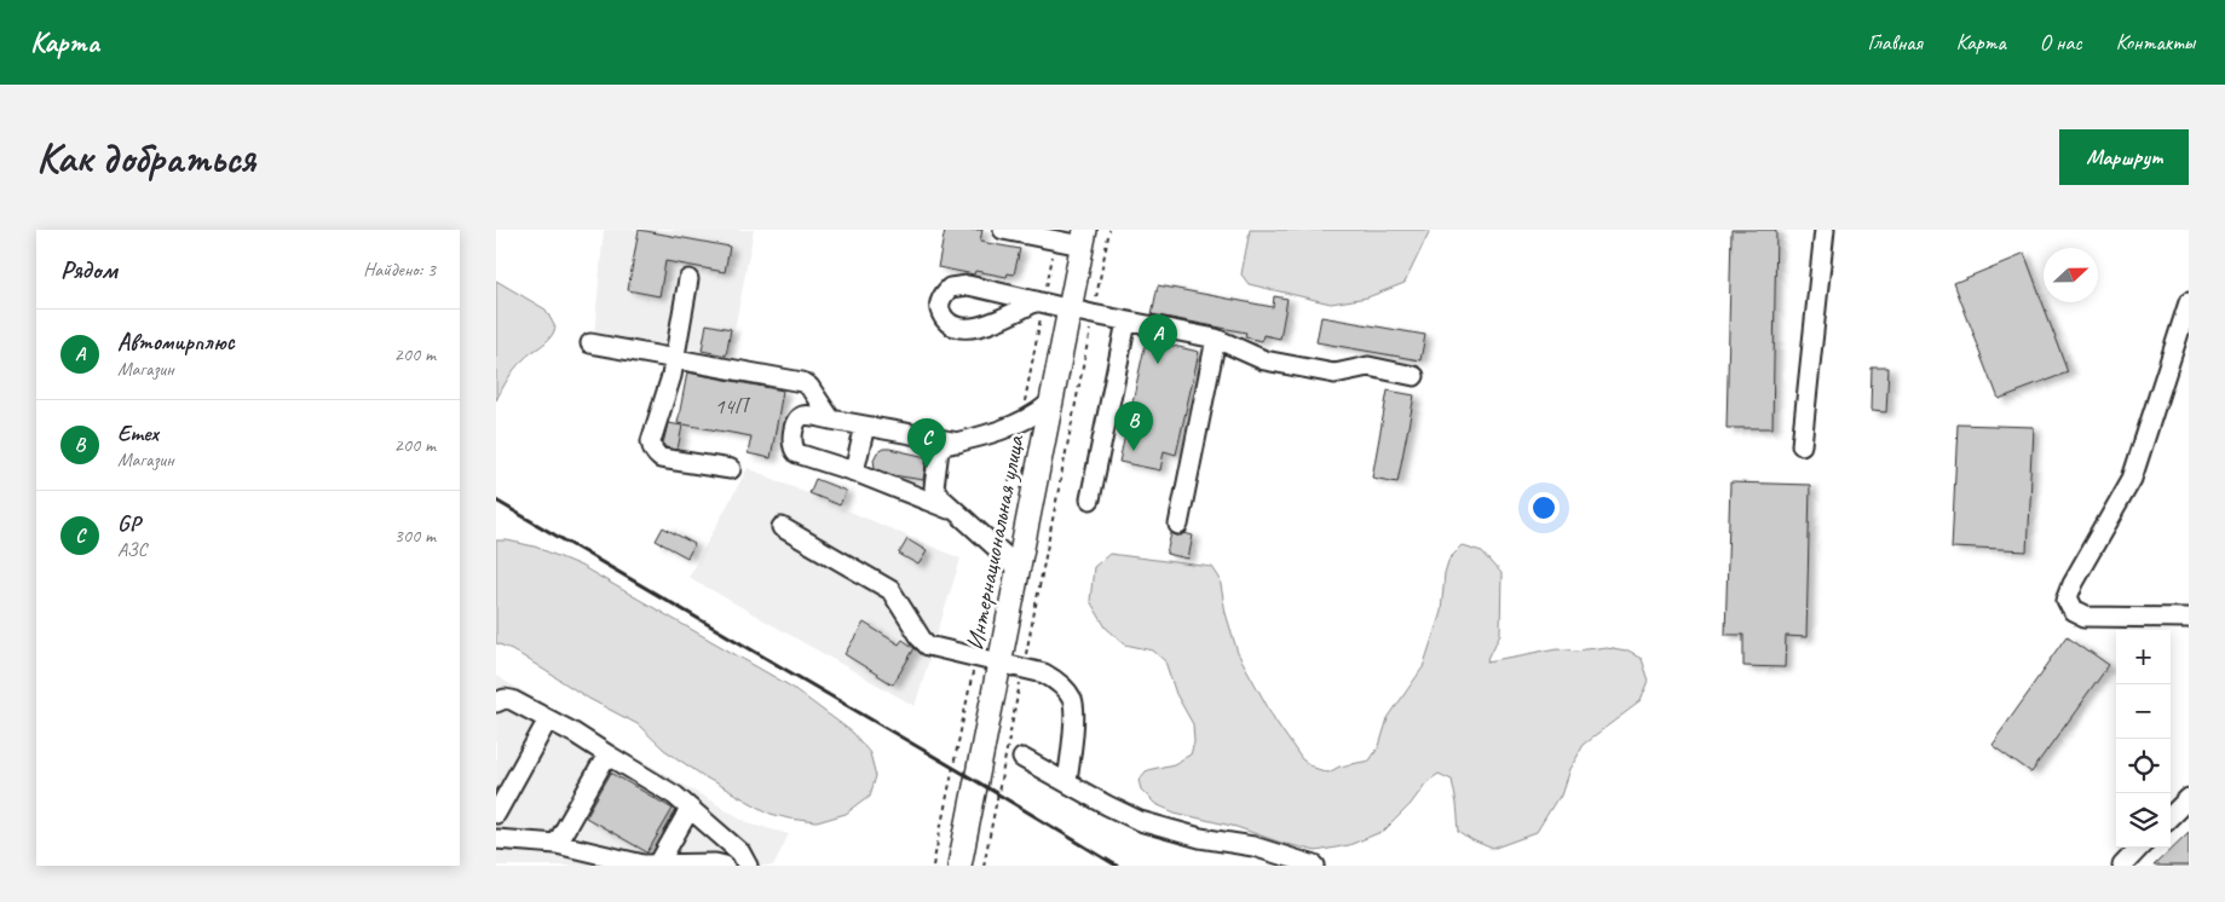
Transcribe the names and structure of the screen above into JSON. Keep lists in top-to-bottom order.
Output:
{
  "streets": {
    "main road": ["Интернациональная улица"]
  },
  "house_numbers": ["14П"],
  "north": "right",
  "page": {
    "header": "Карта",
    "nav": [
      "Главная",
      "Карта",
      "О нас",
      "Контакты"
    ],
    "buttons": "Маршрут",
    "title": "Как добраться",
    "heading": ["Рядом", "Найдено: 3"],
    "list": [
      {
        "mark": "A",
        "name": "Автомирплюс",
        "note": "Магазин",
        "value": "200 m"
      },
      {
        "mark": "B",
        "name": "Emex",
        "note": "Магазин",
        "value": "200 m"
      },
      {
        "mark": "C",
        "name": "GP",
        "note": "АЗС",
        "value": "300 m"
      }
    ],
    "pins": ["A", "B", "C"],
    "map_buttons": ["+", "−"]
  }
}
